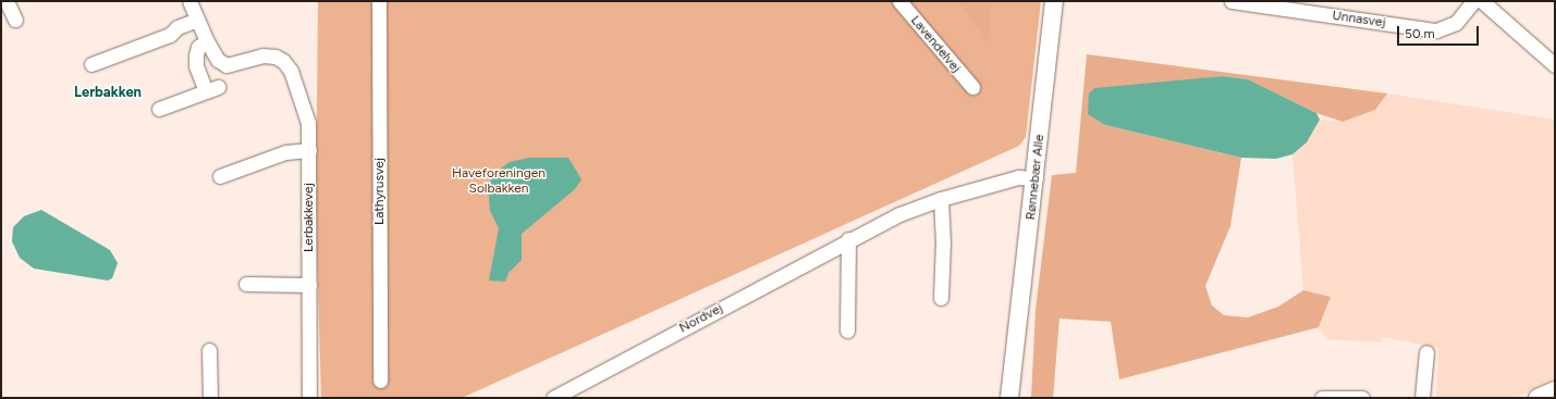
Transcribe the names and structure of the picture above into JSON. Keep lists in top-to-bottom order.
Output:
{
  "streets": {
    "main road": ["Rønnebær Alle"],
    "street": [
      "Unnasvej",
      "Lavendelvej",
      "Lathyrusvej",
      "Lerbakkevej",
      "Nordvej"
    ]
  },
  "crossings": [
    ["Rønnebær Alle", "Nordvej"]
  ],
  "districts": ["Lerbakken"],
  "parks": ["Haveforeningen Solbakken"],
  "scale_bar": "50 m"
}
